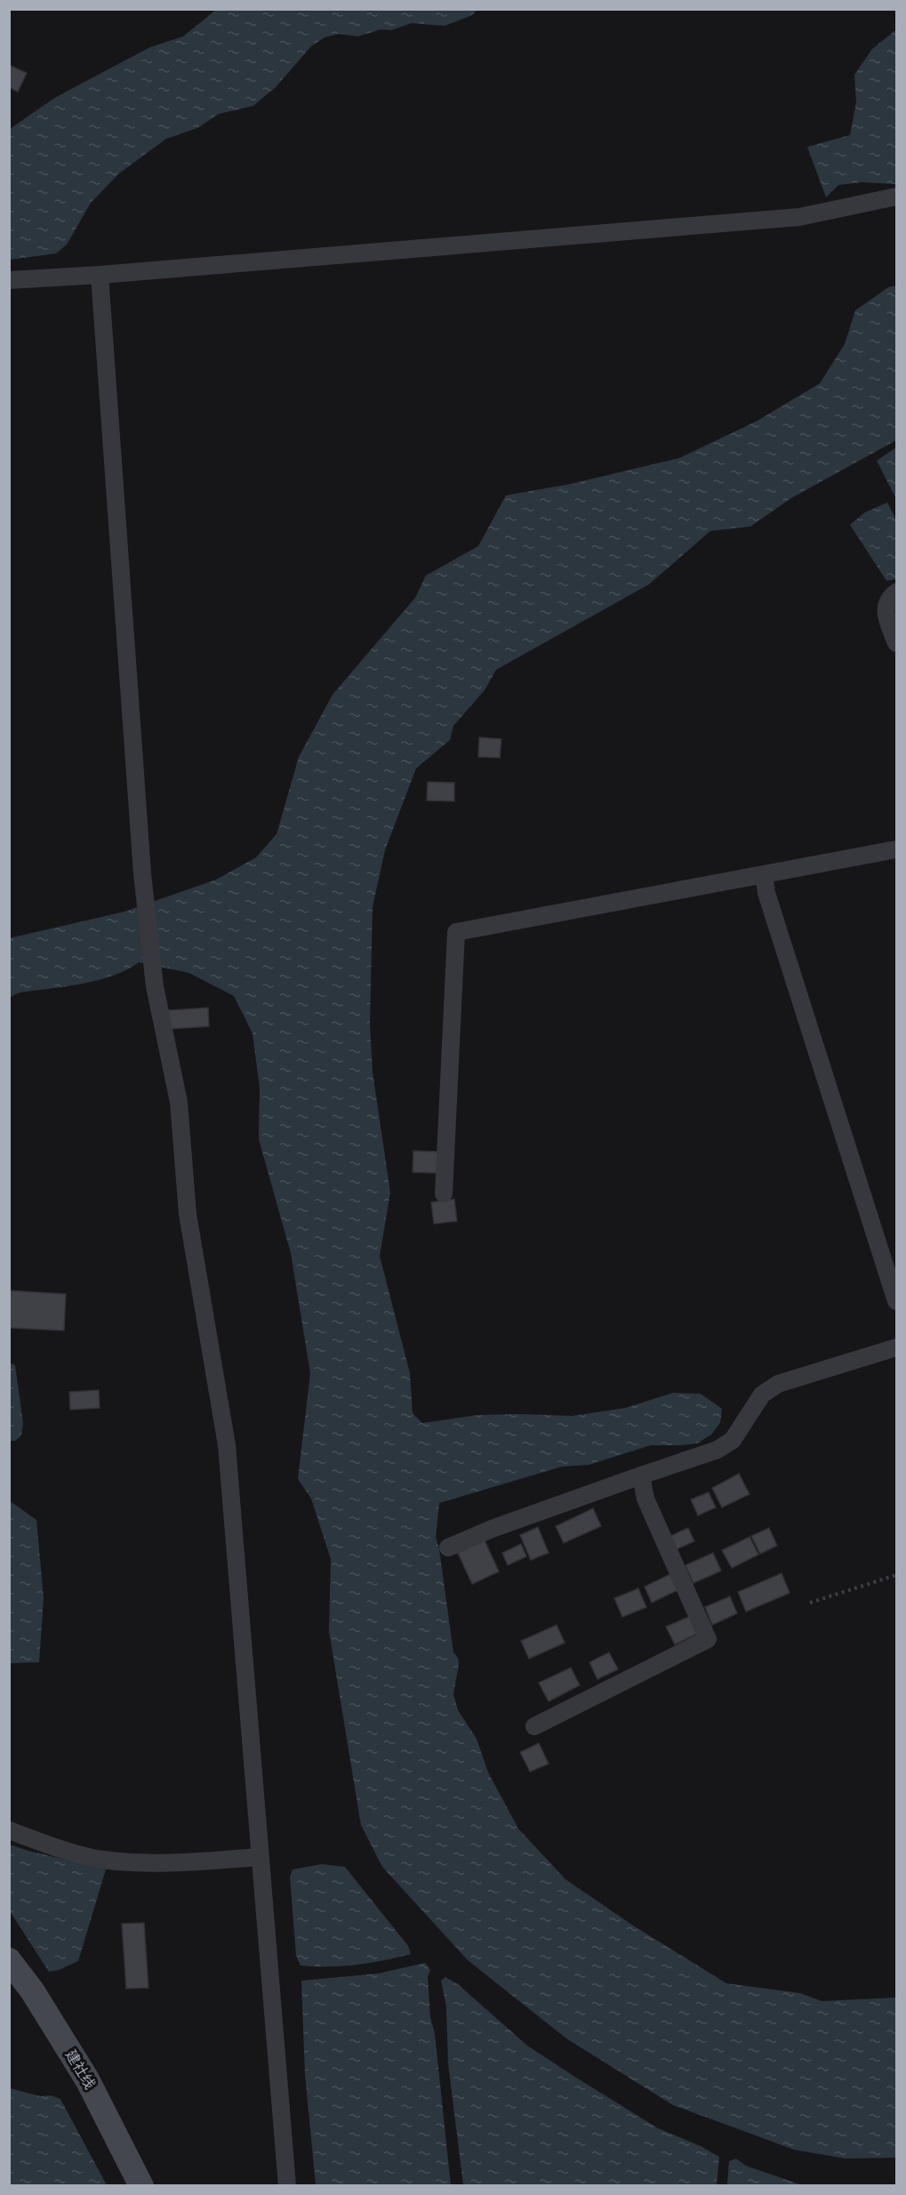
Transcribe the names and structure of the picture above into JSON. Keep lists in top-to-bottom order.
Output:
{
  "streets": {
    "main road": ["建社线"]
  }
}
